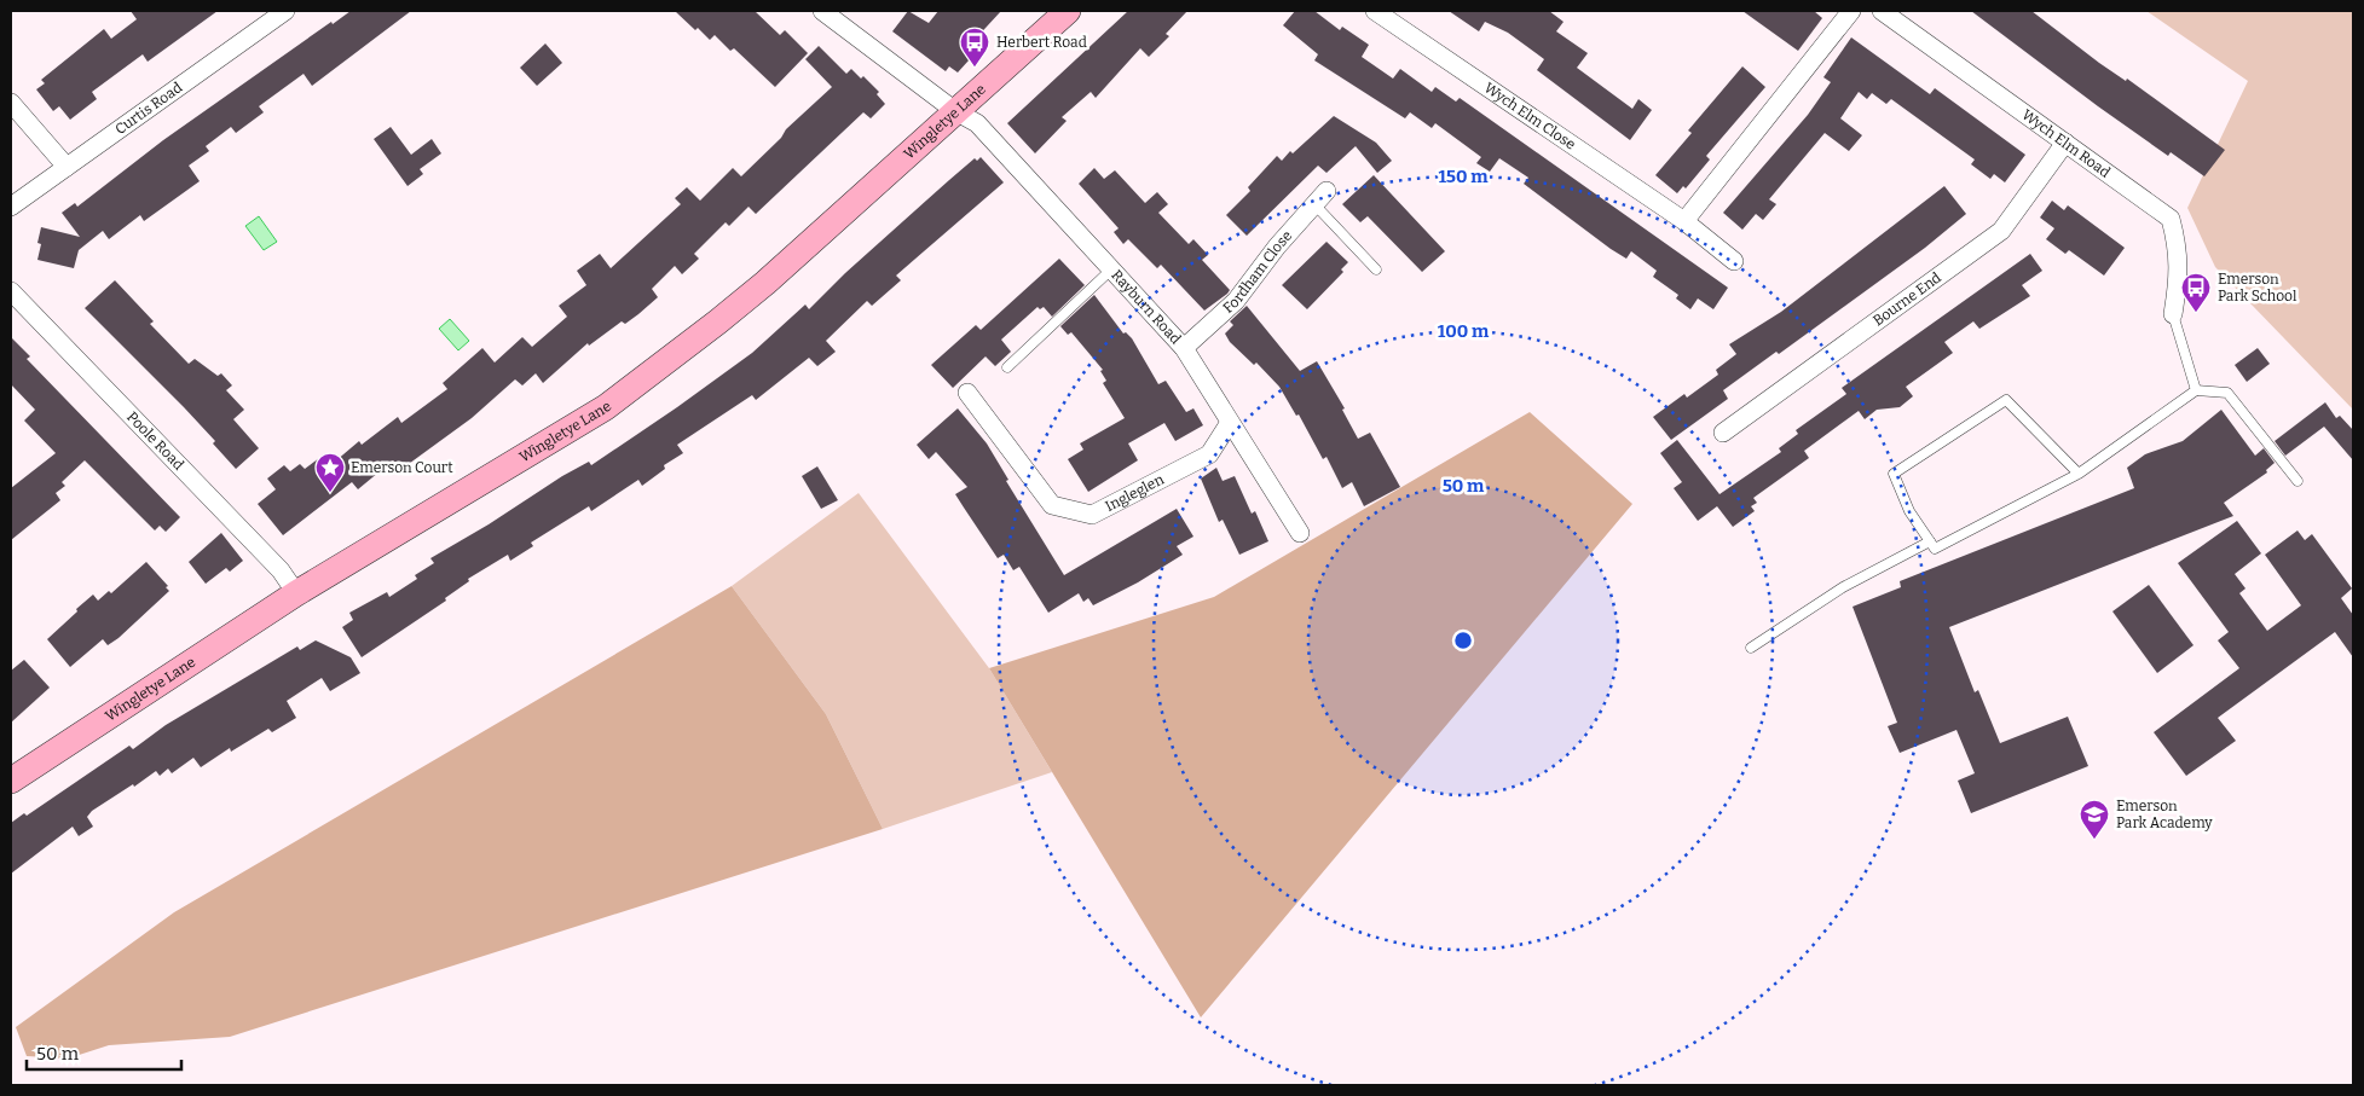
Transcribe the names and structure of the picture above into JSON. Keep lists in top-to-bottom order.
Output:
{
  "streets": {
    "street": [
      "Curtis Road",
      "Wych Elm Close",
      "Wingletye Lane",
      "Wych Elm Road",
      "Fordham Close",
      "Bourne End",
      "Rayburn Road",
      "Poole Road",
      "Ingleglen"
    ]
  },
  "crossings": [
    ["Wingletye Lane", "Rayburn Road"],
    ["Wingletye Lane", "Poole Road"],
    ["Wych Elm Road", "Bourne End"],
    ["Fordham Close", "Rayburn Road"],
    ["Rayburn Road", "Ingleglen"]
  ],
  "places": {
    "bus stop": ["Herbert Road", "Emerson Park School"],
    "place": ["Emerson Court"],
    "school or university": ["Emerson Park Academy"]
  },
  "scale_bar": "50 m",
  "rings": ["150 m", "100 m", "50 m"]
}
